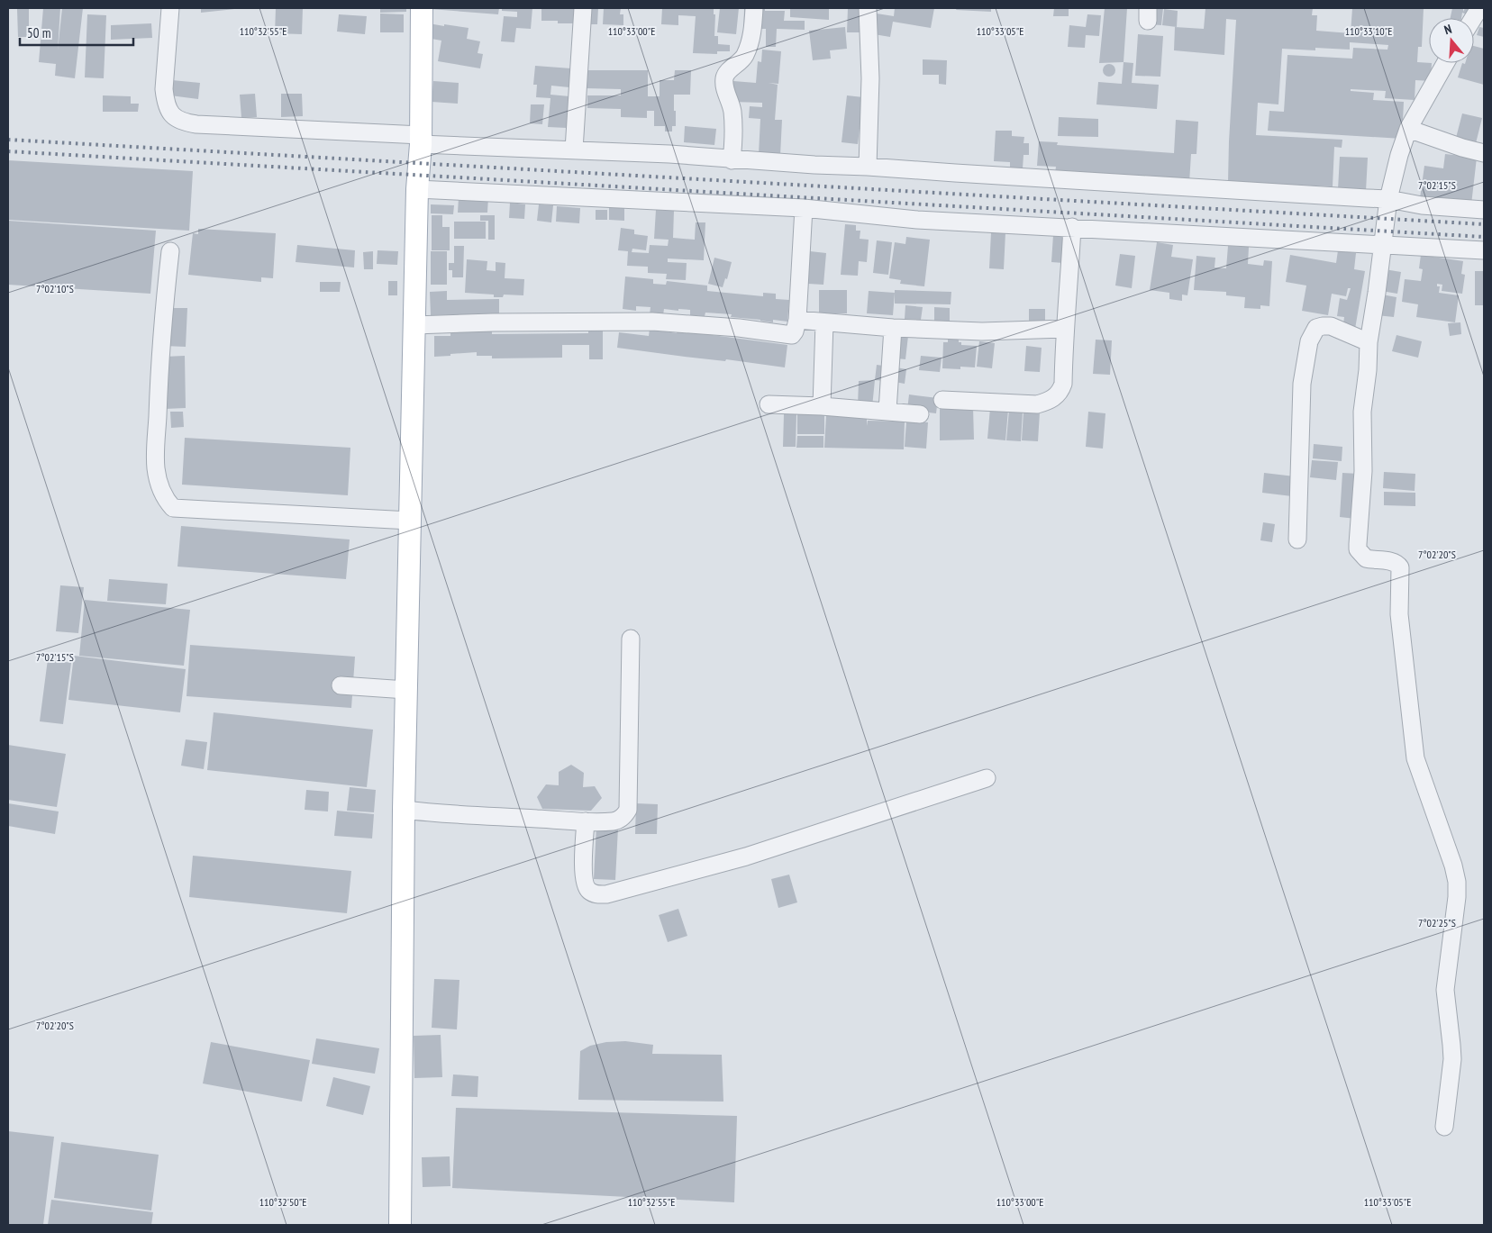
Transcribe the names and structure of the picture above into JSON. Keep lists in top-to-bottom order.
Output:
{
  "scale_bar": "50 m",
  "north": "top",
  "coordinates": [
    "110°32'55\"E",
    "110°33'00\"E",
    "110°33'05\"E",
    "110°33'10\"E",
    "7°02'15\"S",
    "7°02'10\"S",
    "7°02'20\"S",
    "7°02'25\"S",
    "110°32'50\"E"
  ]
}
